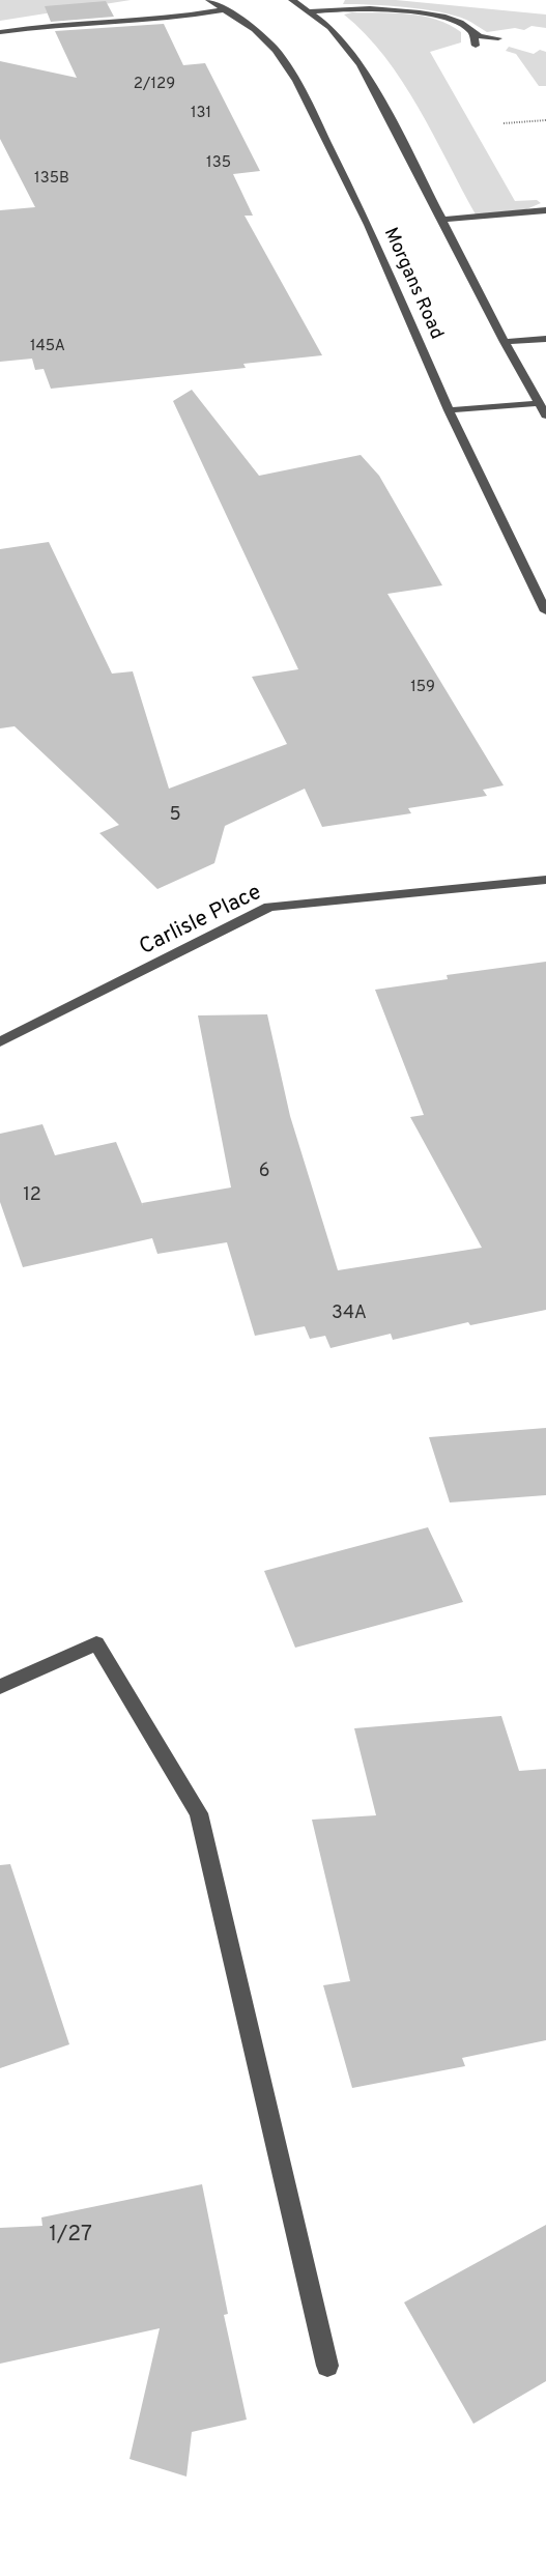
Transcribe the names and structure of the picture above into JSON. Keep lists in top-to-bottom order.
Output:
{
  "streets": {
    "street": ["Morgans Road", "Carlisle Place"]
  },
  "house_numbers": [
    "2/129",
    "131",
    "135",
    "135B",
    "145A",
    "159",
    "5",
    "6",
    "12",
    "34A",
    "1/27"
  ]
}
